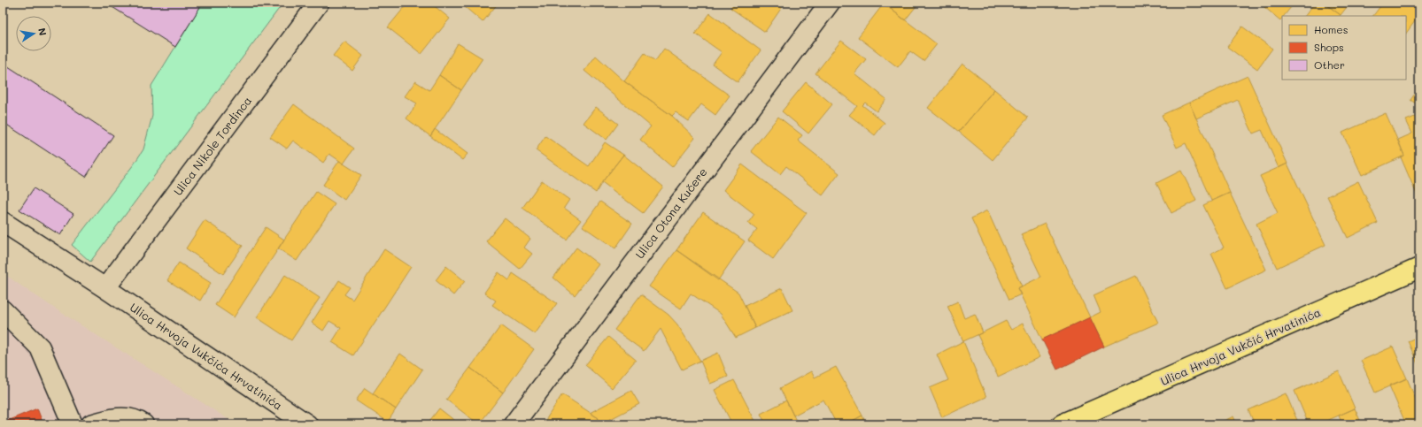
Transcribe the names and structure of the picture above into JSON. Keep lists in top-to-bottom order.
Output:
{
  "streets": {
    "main road": ["Ulica Hrvoja Vukčić Hrvatinića"],
    "street": ["Ulica Nikole Tordinca", "Ulica Otona Kučere", "Ulica Hrvoja Vukčića Hrvatinića"]
  },
  "crossings": [
    ["Ulica Nikole Tordinca", "Ulica Hrvoja Vukčića Hrvatinića"]
  ],
  "legend": ["Homes", "Shops", "Other"],
  "north": "right"
}
